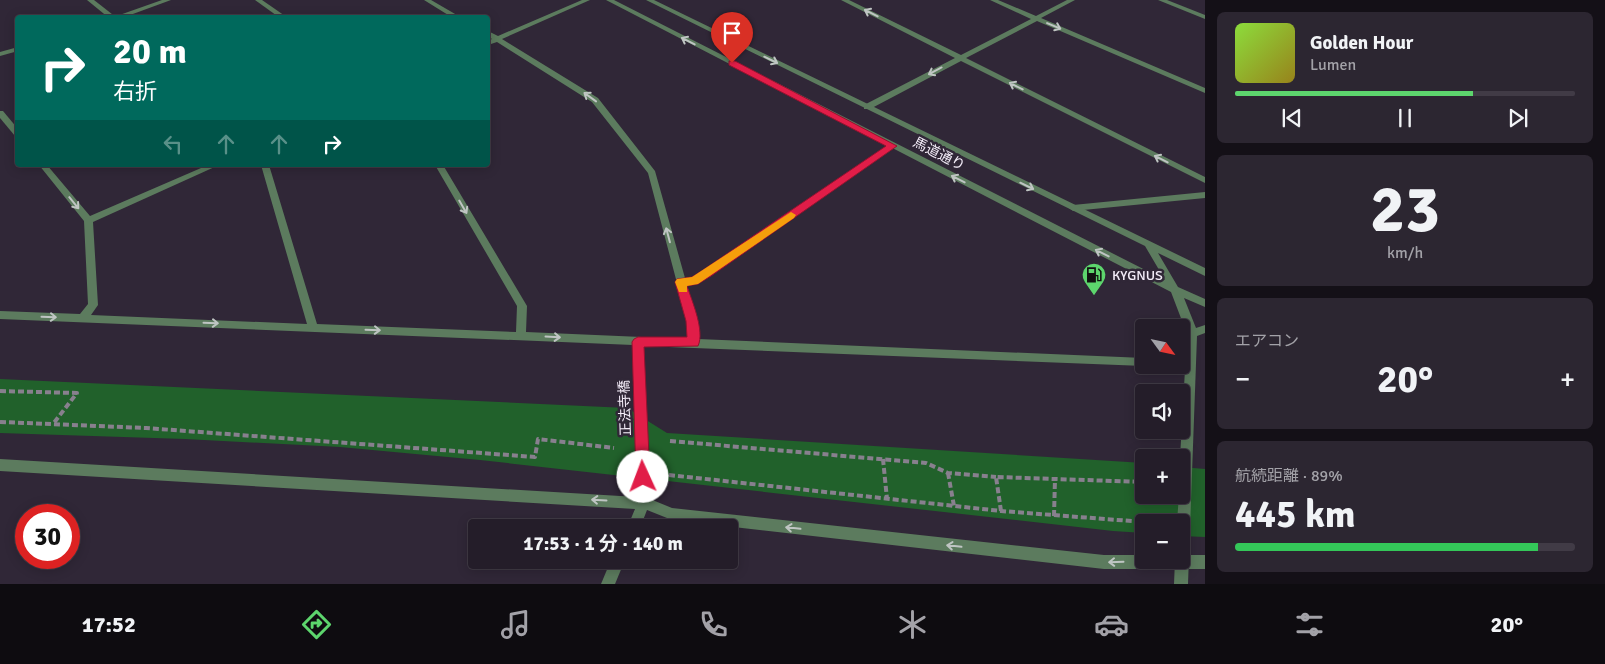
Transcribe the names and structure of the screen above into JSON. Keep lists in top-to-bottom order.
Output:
{
  "streets": {
    "street": ["馬道通り", "正法寺橋"]
  },
  "places": {
    "fuel station": ["KYGNUS"]
  },
  "north": "bottom right",
  "page": {
    "turn": ["20 m", "右折"],
    "song": ["Golden Hour", "Lumen"],
    "tile": [
      ["23", "km/h"],
      "エアコン",
      ["航続距離 · 89%", "445 km"]
    ],
    "map_buttons": ["+", "−"],
    "heat": ["−", "20°", "+"],
    "limit": "30",
    "trip": "17:53 · 1 分 · 140 m",
    "tabs": ["17:52", "20°"]
  }
}
